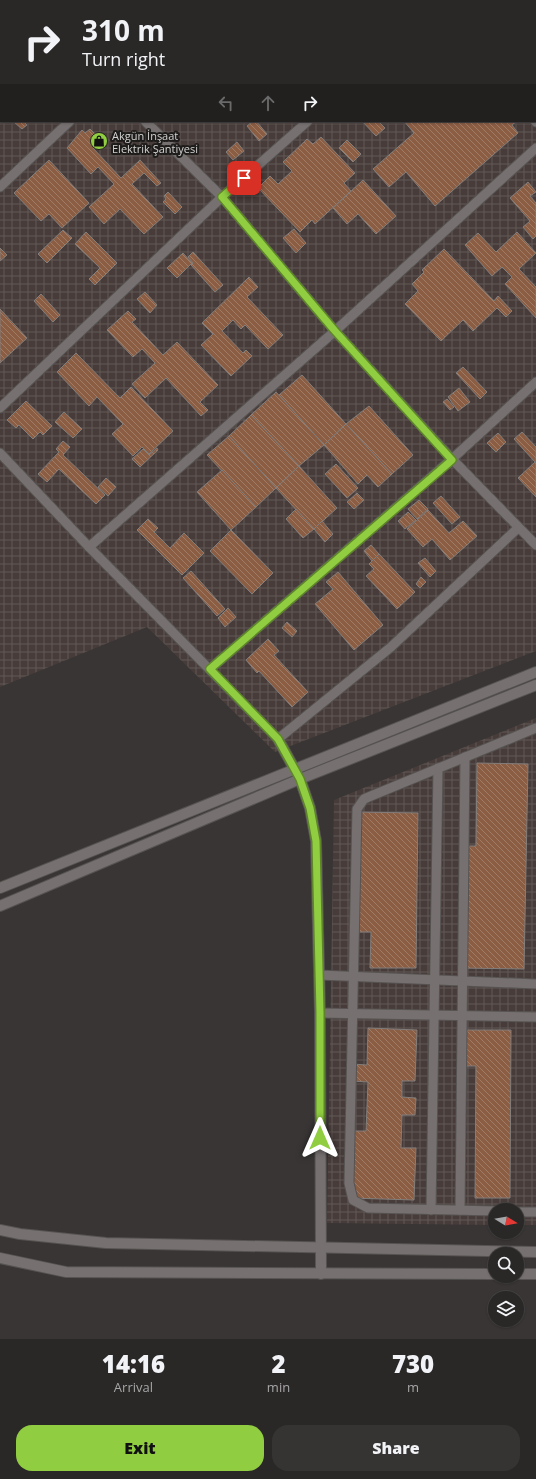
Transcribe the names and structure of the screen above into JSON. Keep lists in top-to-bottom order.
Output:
{
  "places": {
    "shop": ["Akgün İnşaat Elektrik Şantiyesi"]
  },
  "north": "right",
  "page": {
    "turn": ["310 m", "Turn right"],
    "eta": [
      "14:16",
      "Arrival",
      "2",
      "min",
      "730",
      "m"
    ],
    "buttons": ["Exit", "Share"]
  }
}
